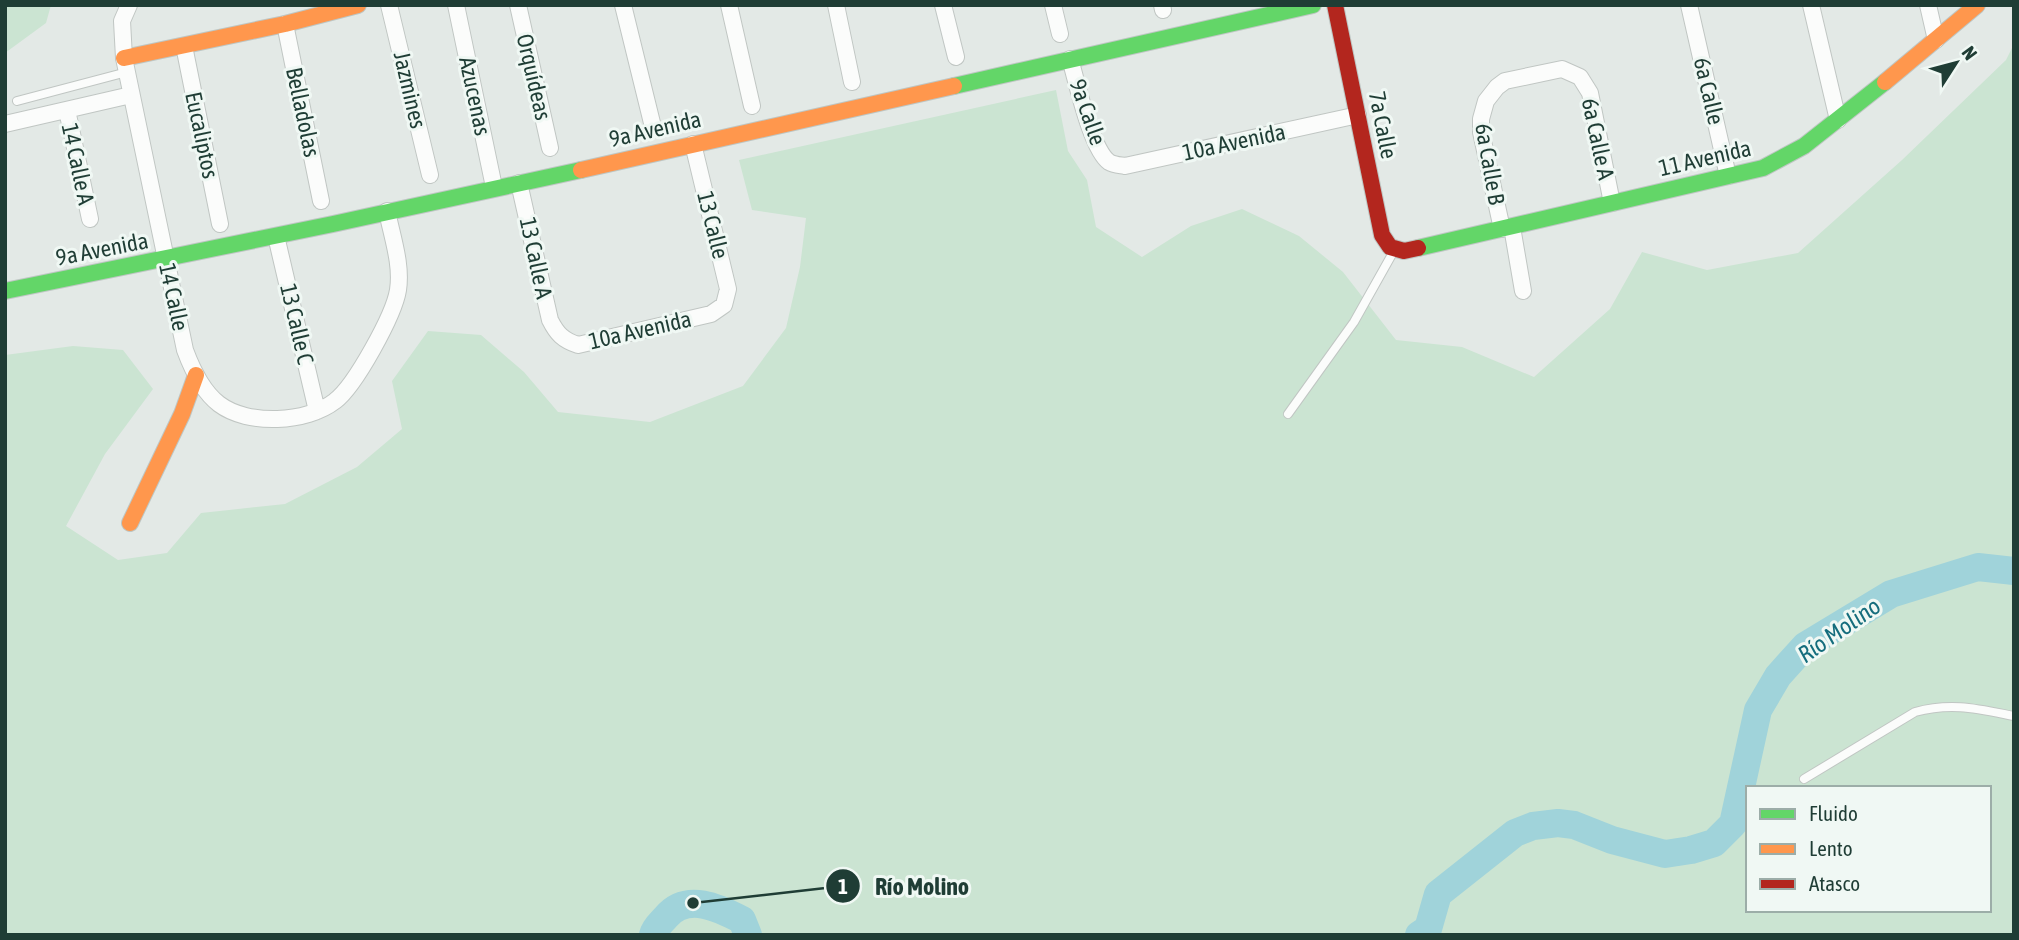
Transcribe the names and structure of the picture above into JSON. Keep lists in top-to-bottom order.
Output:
{
  "streets": {
    "street": [
      "Orquídeas",
      "Jazmines",
      "6a Calle",
      "Azucenas",
      "Belladolas",
      "9a Calle",
      "7a Calle",
      "9a Avenida",
      "Eucaliptos",
      "6a Calle A",
      "10a Avenida",
      "11 Avenida",
      "14 Calle A",
      "6a Calle B",
      "13 Calle",
      "13 Calle A",
      "14 Calle",
      "13 Calle C"
    ]
  },
  "crossings": [
    ["6a Calle", "11 Avenida"],
    ["Azucenas", "9a Avenida"],
    ["9a Calle", "9a Avenida"],
    ["9a Calle", "10a Avenida"],
    ["7a Calle", "10a Avenida"],
    ["7a Calle", "11 Avenida"],
    ["9a Avenida", "13 Calle"],
    ["9a Avenida", "13 Calle A"],
    ["9a Avenida", "14 Calle"],
    ["9a Avenida", "13 Calle C"],
    ["6a Calle A", "11 Avenida"],
    ["6a Calle A", "6a Calle B"],
    ["10a Avenida", "13 Calle"],
    ["10a Avenida", "13 Calle A"],
    ["11 Avenida", "6a Calle B"],
    ["14 Calle", "13 Calle C"]
  ],
  "water": ["Río Molino"],
  "places": ["Río Molino"],
  "legend": ["Fluido", "Lento", "Atasco"],
  "north": "top right"
}
